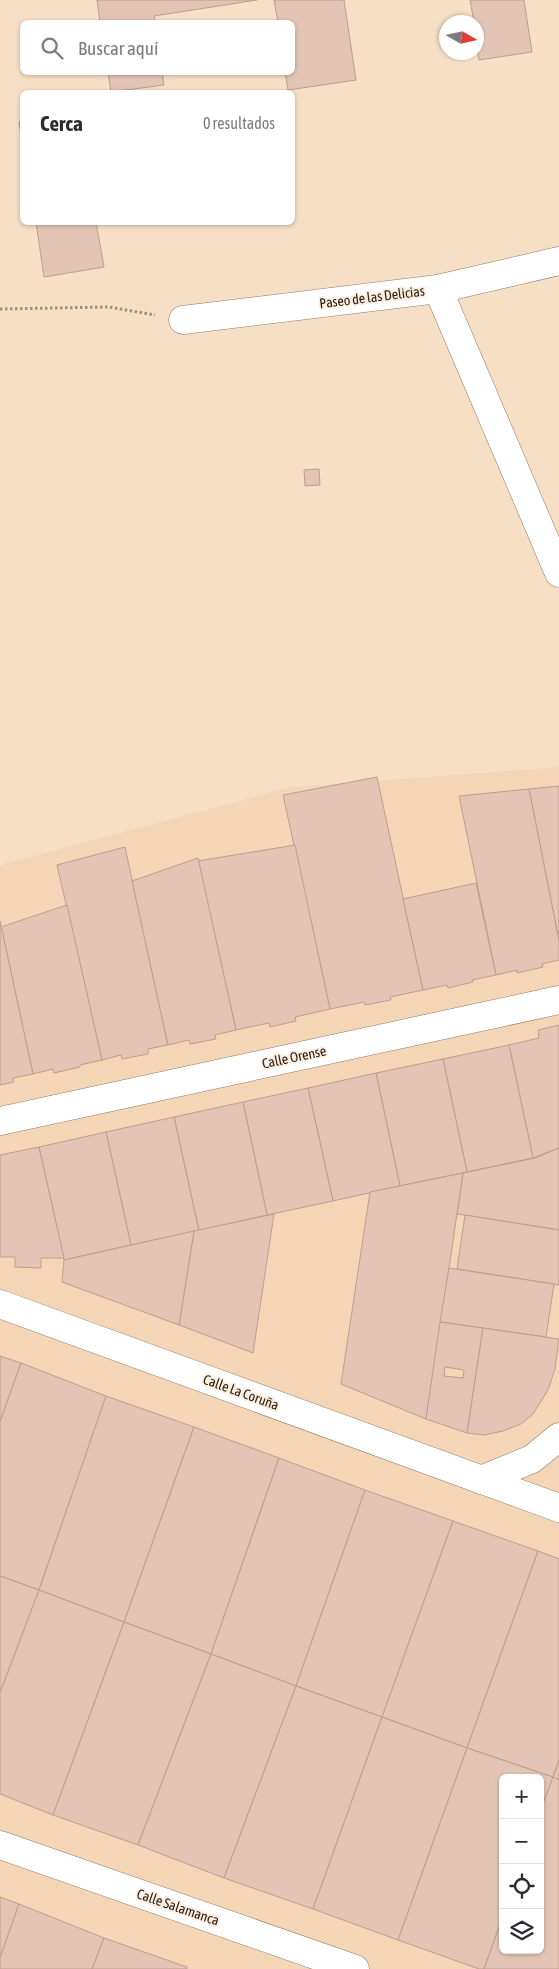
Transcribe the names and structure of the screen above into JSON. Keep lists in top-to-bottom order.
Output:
{
  "streets": {
    "street": [
      "Paseo de las Delicias",
      "Calle Orense",
      "Calle La Coruña",
      "Calle Salamanca"
    ]
  },
  "north": "right",
  "page": {
    "search": "Buscar aquí",
    "heading": ["Cerca", "0 resultados"],
    "map_buttons": ["+", "−"]
  }
}
